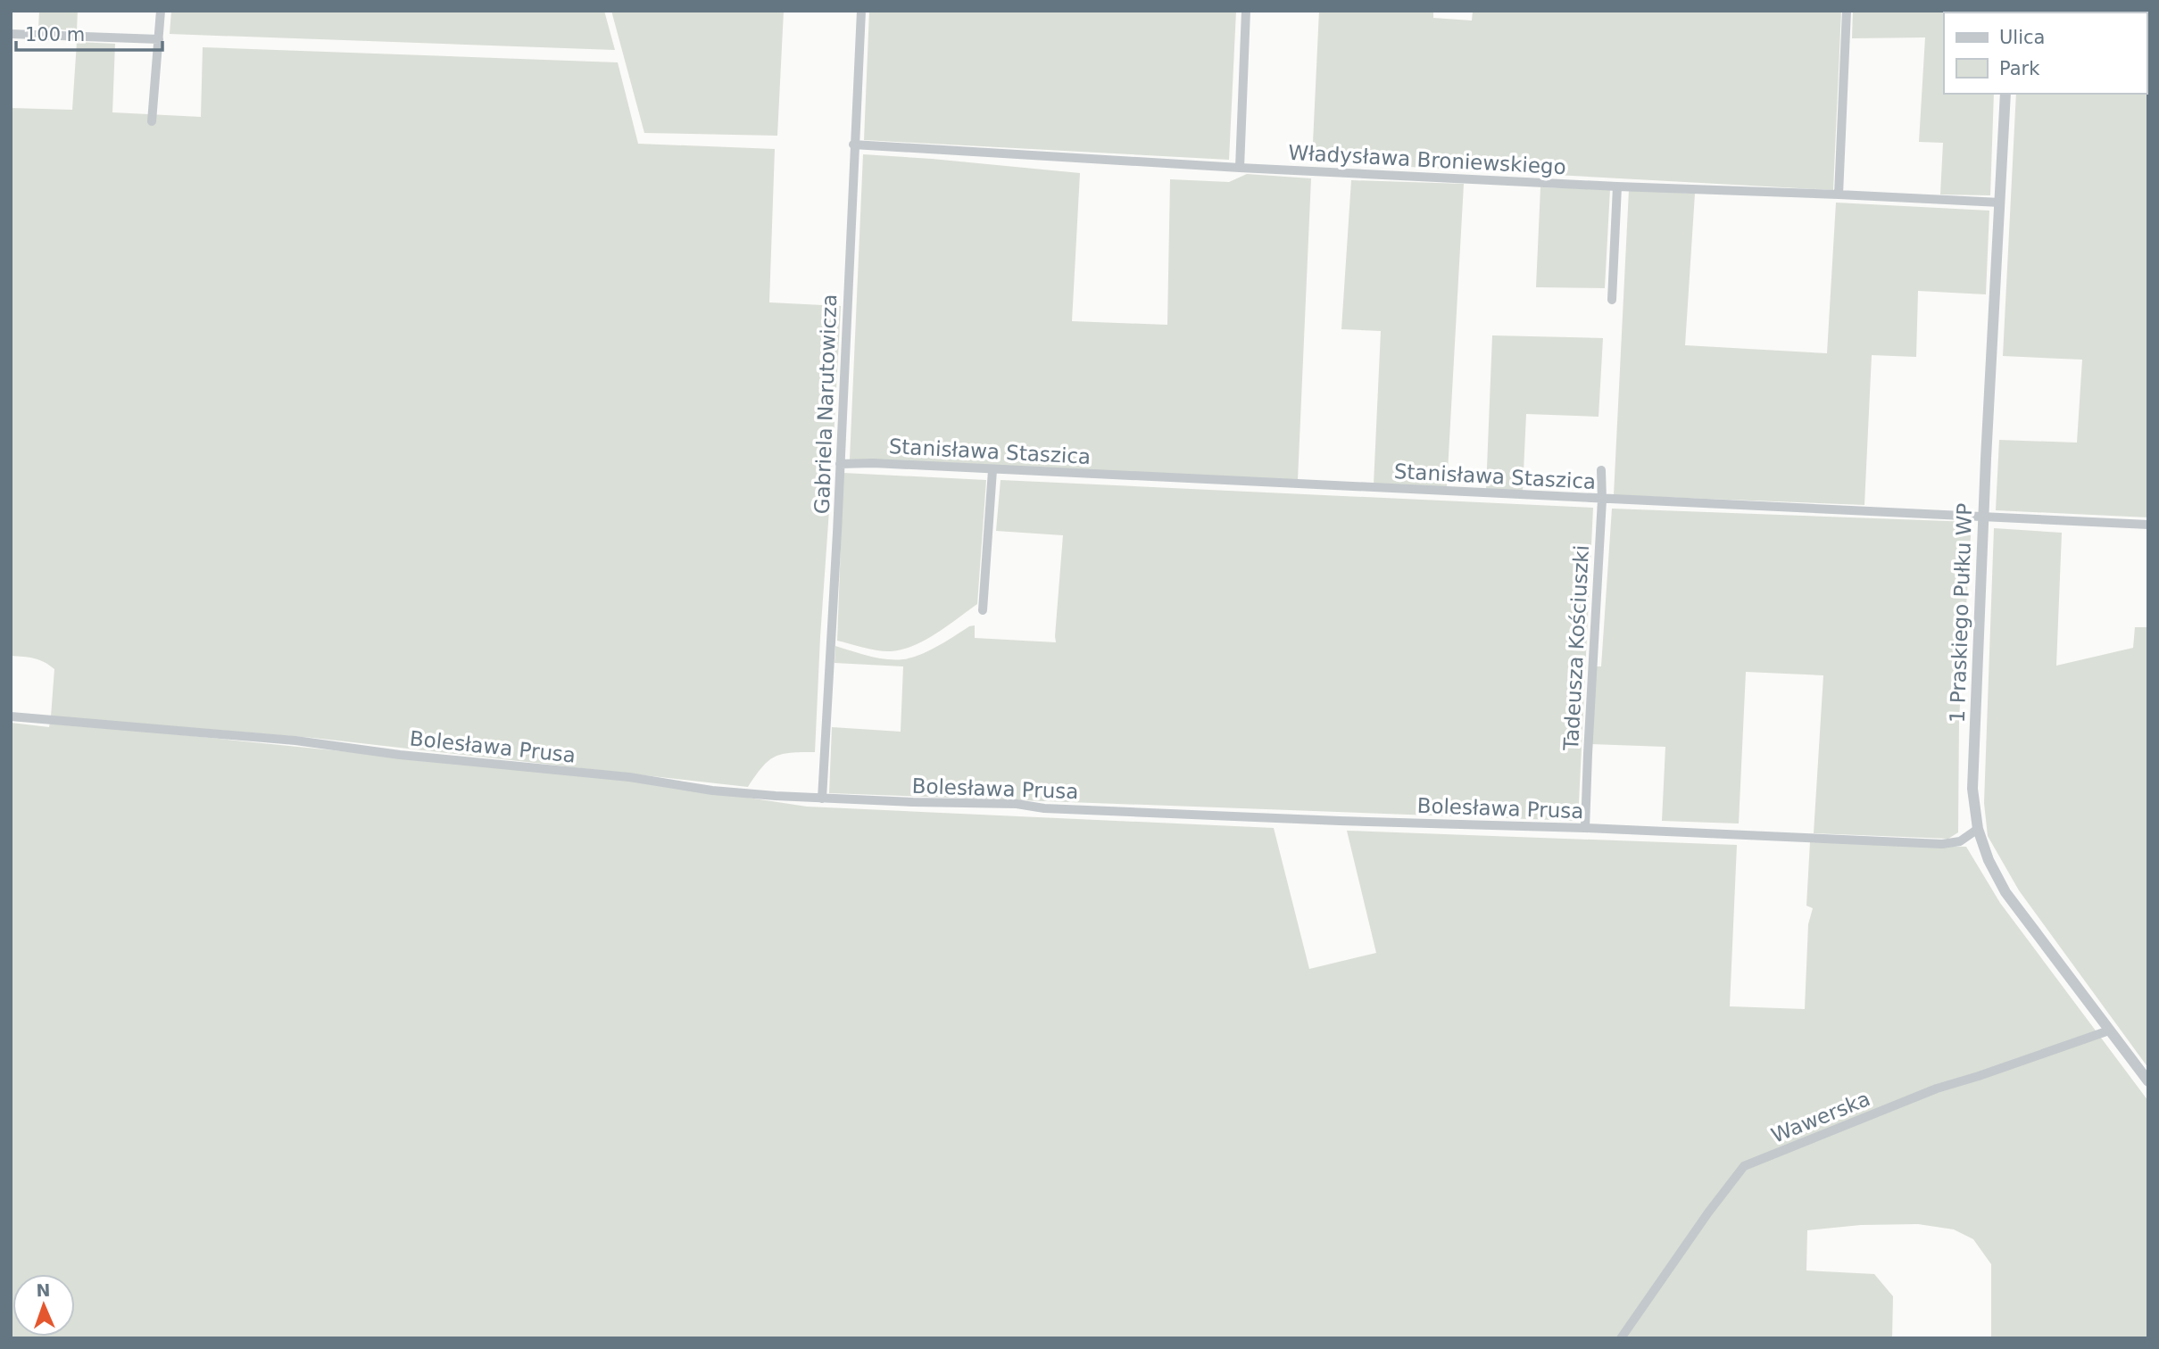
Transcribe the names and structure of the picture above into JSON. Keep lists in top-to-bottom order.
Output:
{
  "streets": {
    "street": [
      "Władysława Broniewskiego",
      "Gabriela Narutowicza",
      "Stanisława Staszica",
      "1 Praskiego Pułku WP",
      "Tadeusza Kościuszki",
      "Bolesława Prusa",
      "Wawerska"
    ]
  },
  "crossings": [
    ["Władysława Broniewskiego", "Gabriela Narutowicza"],
    ["Władysława Broniewskiego", "1 Praskiego Pułku WP"],
    ["Gabriela Narutowicza", "Stanisława Staszica"],
    ["Gabriela Narutowicza", "Bolesława Prusa"],
    ["Stanisława Staszica", "1 Praskiego Pułku WP"],
    ["Stanisława Staszica", "Tadeusza Kościuszki"],
    ["1 Praskiego Pułku WP", "Bolesława Prusa"],
    ["1 Praskiego Pułku WP", "Wawerska"],
    ["Tadeusza Kościuszki", "Bolesława Prusa"]
  ],
  "legend": ["Ulica", "Park"],
  "scale_bar": "100 m",
  "north": "top"
}
